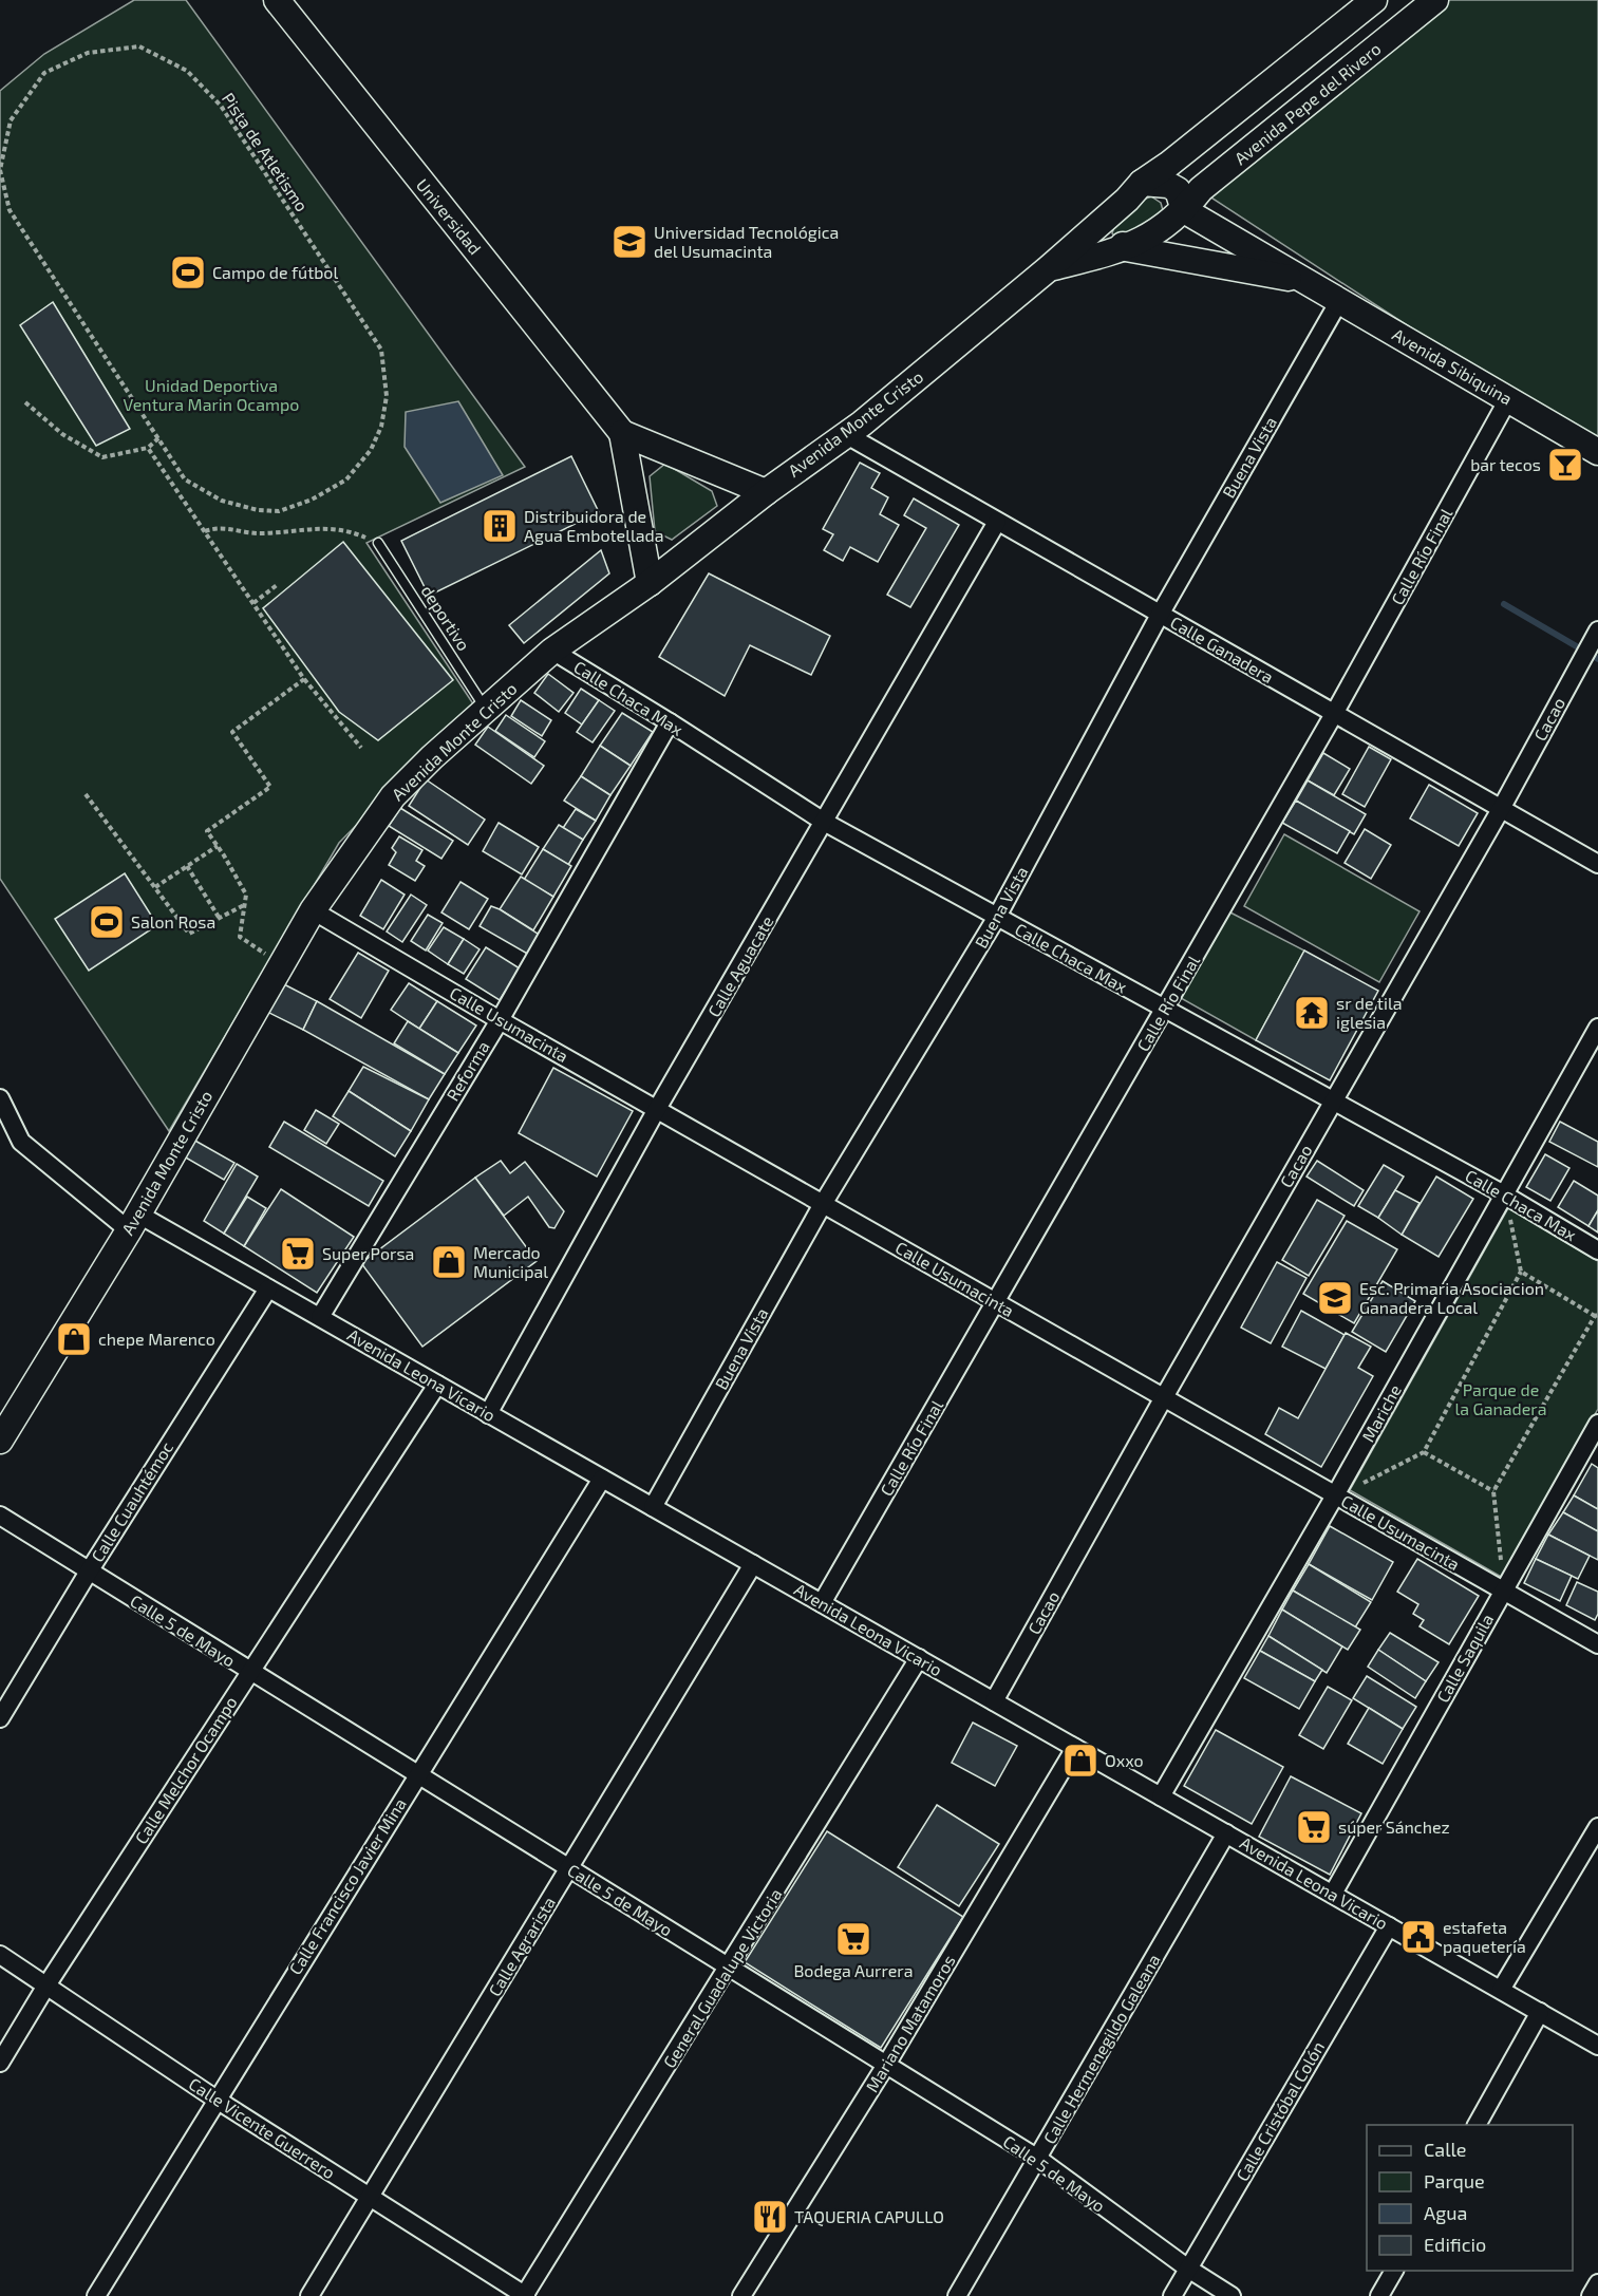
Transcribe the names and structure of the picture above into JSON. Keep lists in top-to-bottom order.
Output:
{
  "streets": {
    "main road": [
      "Avenida Pepe del Rivero",
      "Universidad",
      "Avenida Sibiquina",
      "Avenida Monte Cristo"
    ],
    "street": [
      "Buena Vista",
      "Calle Río Final",
      "Calle Ganadera",
      "Calle Chaca Max",
      "Cacao",
      "Calle Aguacate",
      "Calle Usumacinta",
      "Reforma",
      "Avenida Leona Vicario",
      "Mariche",
      "Calle Cuauhtémoc",
      "Calle 5 de Mayo",
      "Calle Saquila",
      "Calle Melchor Ocampo",
      "Calle Francisco Javier Mina",
      "Calle Agrarista",
      "General Guadalupe Victoria",
      "Mariano Matamoros",
      "Calle Hermenegildo Galeana",
      "Calle Cristóbal Colón",
      "Calle Vicente Guerrero"
    ],
    "lane": ["deportivo"],
    "path": ["Pista de Atletismo"]
  },
  "crossings": [
    ["Avenida Pepe del Rivero", "Avenida Sibiquina"],
    ["Avenida Sibiquina", "Buena Vista"],
    ["Avenida Sibiquina", "Calle Río Final"],
    ["Avenida Monte Cristo", "deportivo"],
    ["Avenida Monte Cristo", "Calle Ganadera"],
    ["Avenida Monte Cristo", "Calle Chaca Max"],
    ["Avenida Monte Cristo", "Calle Usumacinta"],
    ["Avenida Monte Cristo", "Avenida Leona Vicario"],
    ["Buena Vista", "Calle Ganadera"],
    ["Buena Vista", "Calle Chaca Max"],
    ["Buena Vista", "Calle Usumacinta"],
    ["Buena Vista", "Avenida Leona Vicario"],
    ["Calle Río Final", "Calle Ganadera"],
    ["Calle Río Final", "Calle Chaca Max"],
    ["Calle Río Final", "Calle Usumacinta"],
    ["Calle Río Final", "Avenida Leona Vicario"],
    ["Calle Ganadera", "Cacao"],
    ["Calle Ganadera", "Calle Aguacate"],
    ["Calle Chaca Max", "Cacao"],
    ["Calle Chaca Max", "Calle Aguacate"],
    ["Calle Chaca Max", "Reforma"],
    ["Calle Chaca Max", "Mariche"],
    ["Cacao", "Calle Usumacinta"],
    ["Cacao", "Avenida Leona Vicario"],
    ["Calle Aguacate", "Calle Usumacinta"],
    ["Calle Aguacate", "Avenida Leona Vicario"],
    ["Calle Usumacinta", "Reforma"],
    ["Calle Usumacinta", "Mariche"],
    ["Calle Usumacinta", "Calle Saquila"],
    ["Reforma", "Avenida Leona Vicario"],
    ["Avenida Leona Vicario", "Mariche"],
    ["Avenida Leona Vicario", "Calle Cuauhtémoc"],
    ["Avenida Leona Vicario", "Calle Saquila"],
    ["Avenida Leona Vicario", "Calle Melchor Ocampo"],
    ["Avenida Leona Vicario", "Calle Francisco Javier Mina"],
    ["Avenida Leona Vicario", "Calle Agrarista"],
    ["Avenida Leona Vicario", "General Guadalupe Victoria"],
    ["Avenida Leona Vicario", "Mariano Matamoros"],
    ["Avenida Leona Vicario", "Calle Hermenegildo Galeana"],
    ["Avenida Leona Vicario", "Calle Cristóbal Colón"],
    ["Calle Cuauhtémoc", "Calle 5 de Mayo"],
    ["Calle 5 de Mayo", "Calle Melchor Ocampo"],
    ["Calle 5 de Mayo", "Calle Francisco Javier Mina"],
    ["Calle 5 de Mayo", "Calle Agrarista"],
    ["Calle 5 de Mayo", "General Guadalupe Victoria"],
    ["Calle 5 de Mayo", "Mariano Matamoros"],
    ["Calle 5 de Mayo", "Calle Hermenegildo Galeana"],
    ["Calle 5 de Mayo", "Calle Cristóbal Colón"],
    ["Calle Melchor Ocampo", "Calle Vicente Guerrero"],
    ["Calle Francisco Javier Mina", "Calle Vicente Guerrero"],
    ["Calle Agrarista", "Calle Vicente Guerrero"],
    ["General Guadalupe Victoria", "Calle Vicente Guerrero"]
  ],
  "parks": ["Unidad Deportiva Ventura Marin Ocampo", "Parque de la Ganadera"],
  "places": {
    "school or university": ["Universidad Tecnológica del Usumacinta", "Esc. Primaria Asociacion Ganadera Local"],
    "sports": ["Campo de fútbol", "Salon Rosa"],
    "bar": ["bar tecos"],
    "building": ["Distribuidora de Agua Embotellada"],
    "temple": ["sr de tila iglesia"],
    "supermarket": ["Super Porsa", "súper Sánchez", "Bodega Aurrera"],
    "shop": ["Mercado Municipal", "chepe Marenco", "Oxxo"],
    "public building": ["estafeta paquetería"],
    "restaurant": ["TAQUERIA CAPULLO"]
  },
  "legend": [
    "Calle",
    "Parque",
    "Agua",
    "Edificio"
  ]
}
